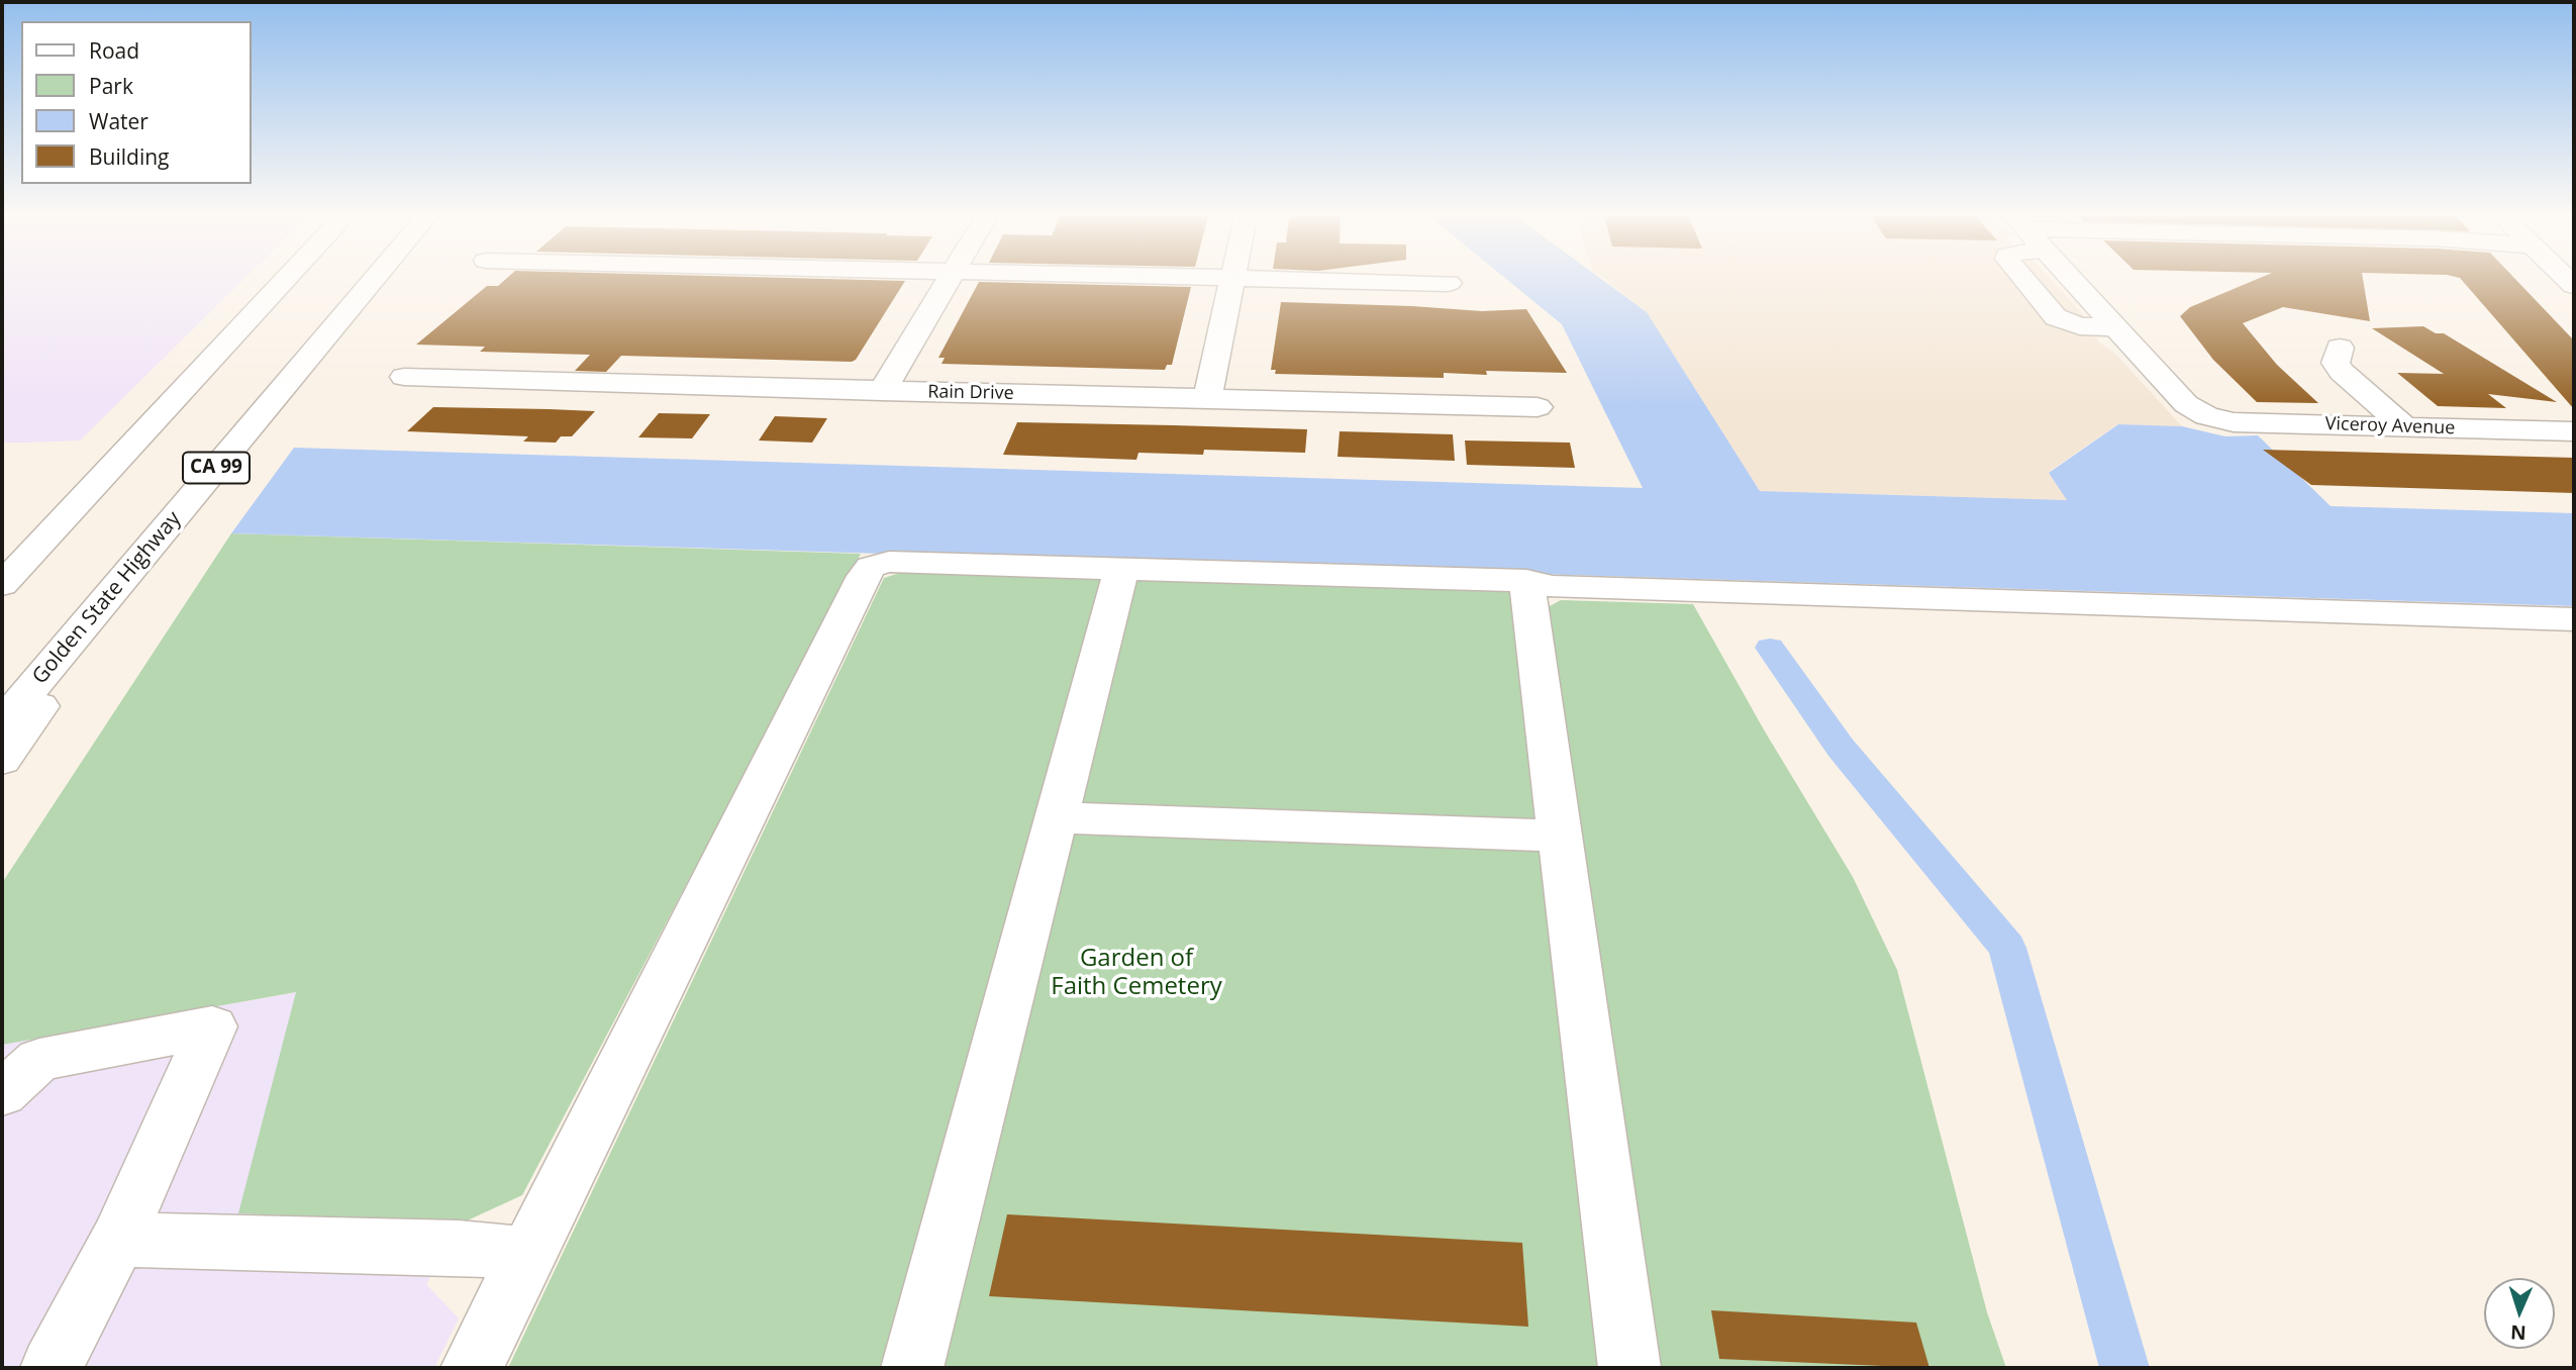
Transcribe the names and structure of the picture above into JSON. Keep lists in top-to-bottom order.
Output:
{
  "streets": {
    "main road": [
      "Rain Drive",
      "Viceroy Avenue",
      "CA 99",
      "Golden State Highway"
    ]
  },
  "parks": ["Garden of Faith Cemetery"],
  "legend": [
    "Road",
    "Park",
    "Water",
    "Building"
  ],
  "north": "bottom"
}
